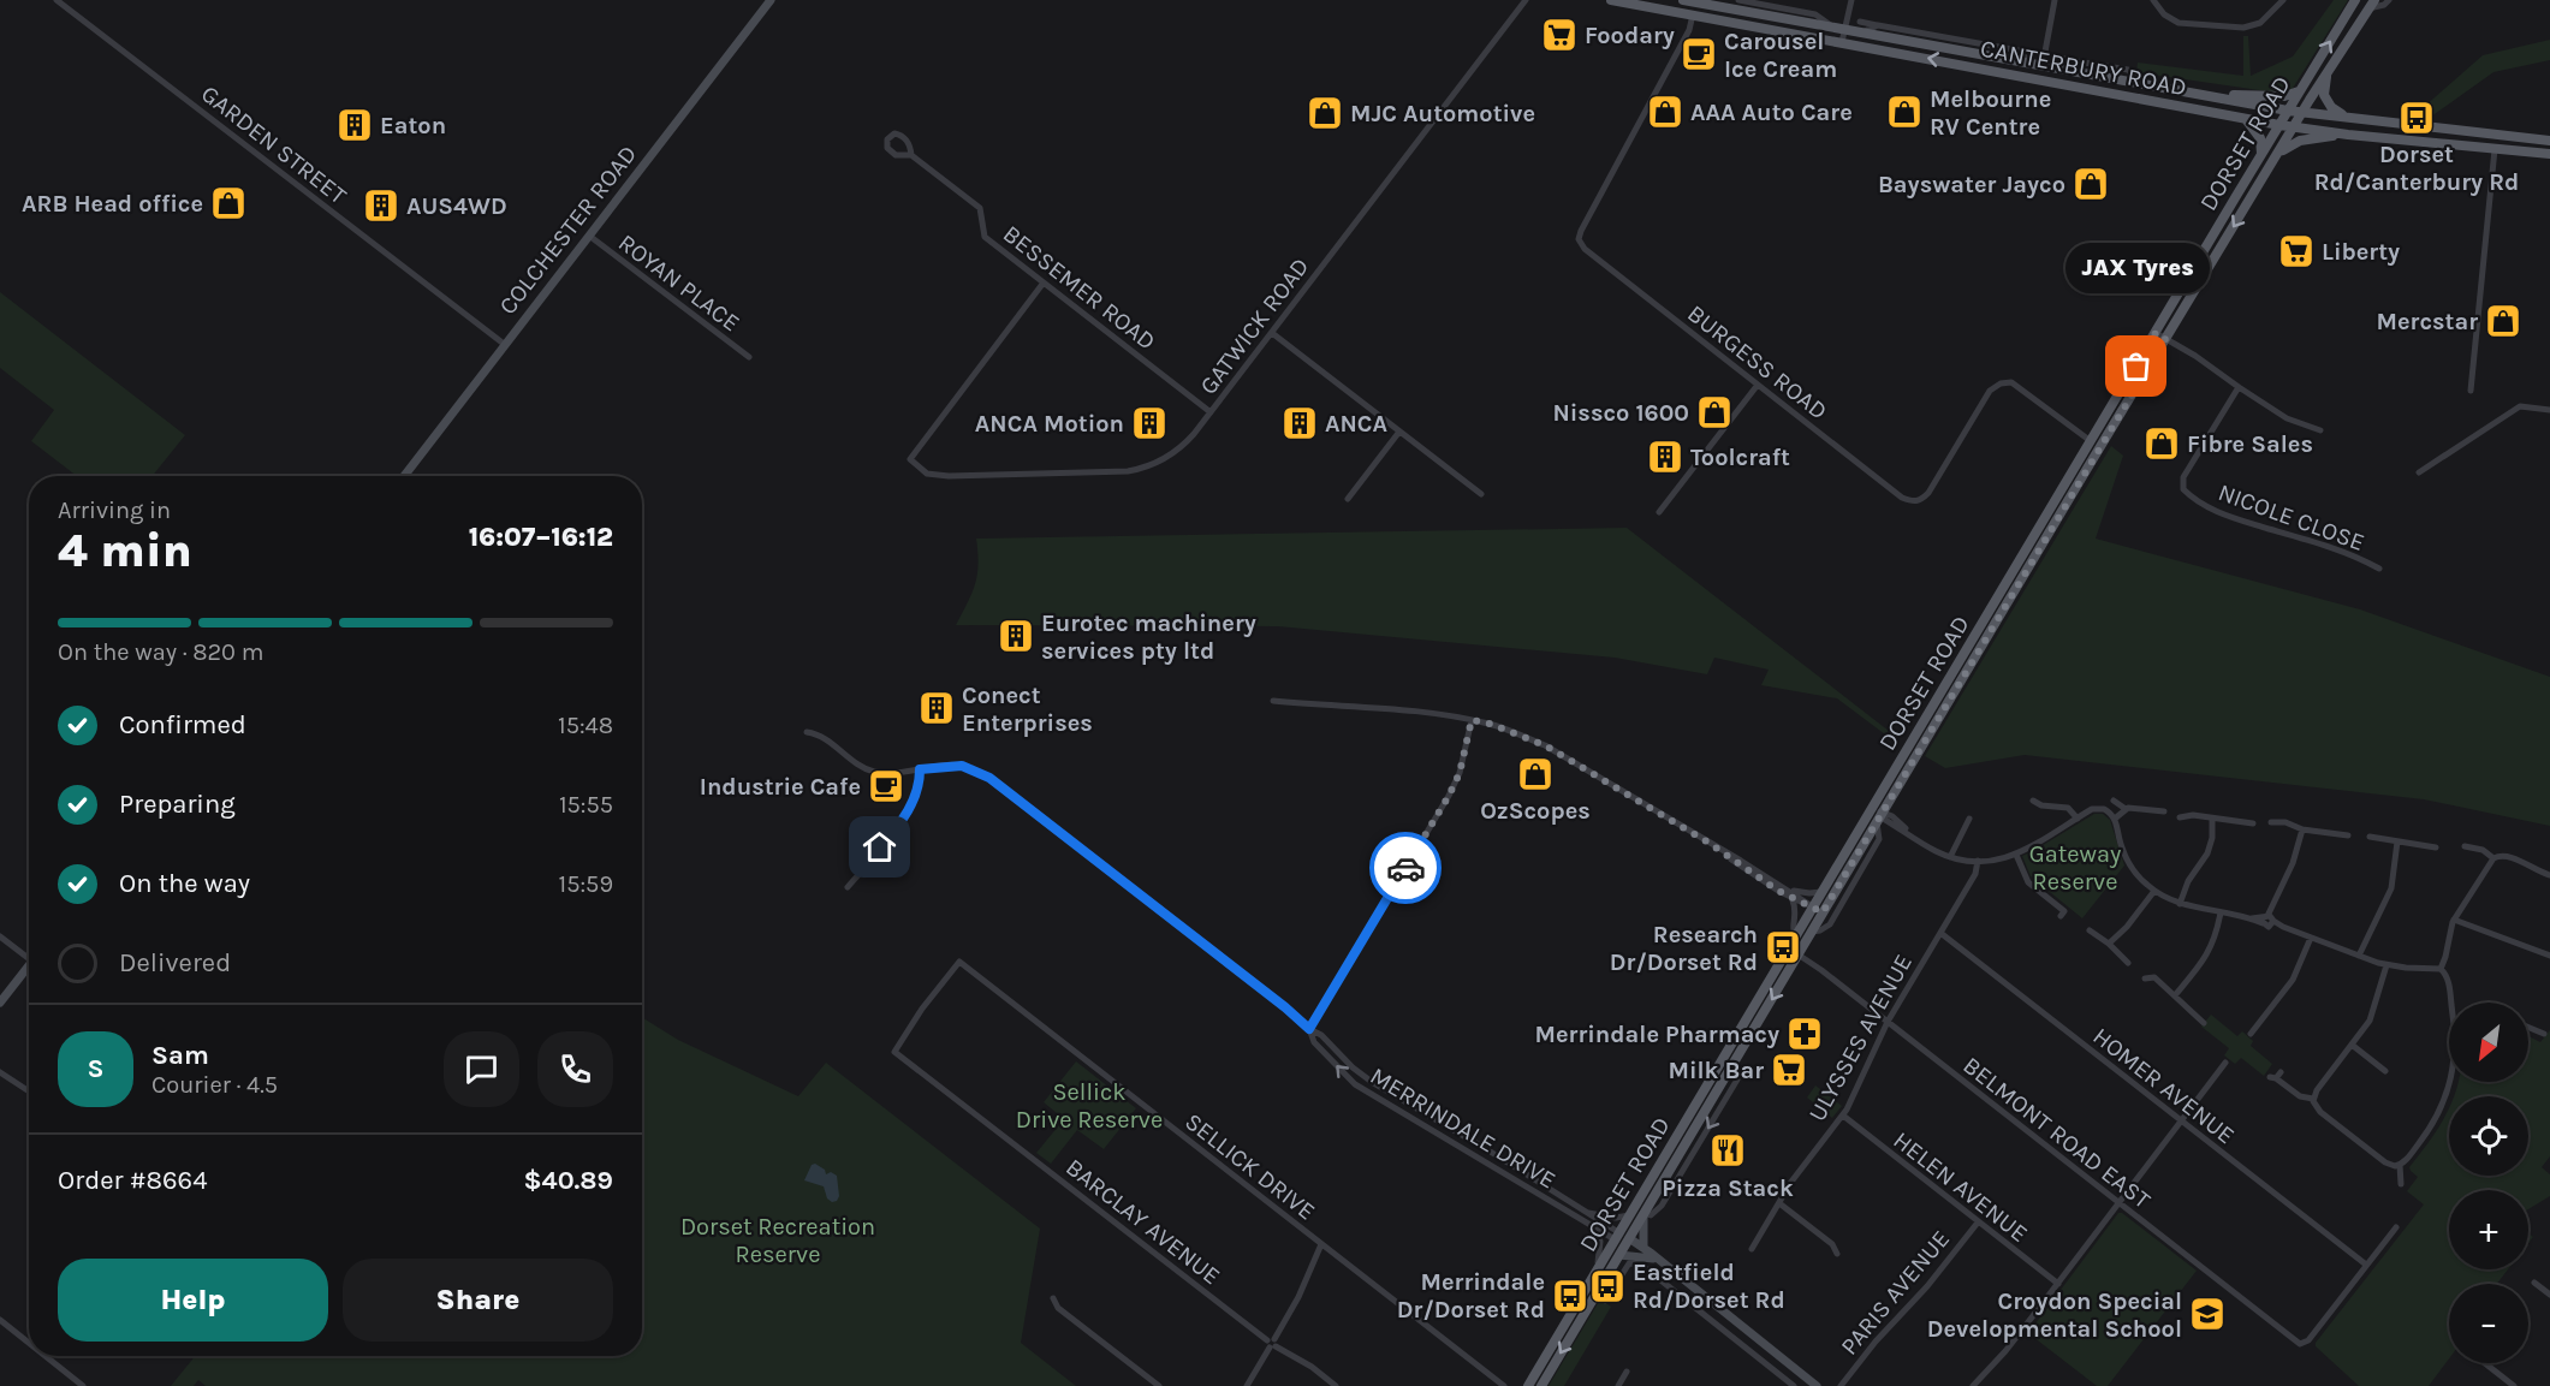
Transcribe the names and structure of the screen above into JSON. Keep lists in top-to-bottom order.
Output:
{
  "streets": {
    "main road": ["CANTERBURY ROAD", "DORSET ROAD", "COLCHESTER ROAD"],
    "street": [
      "GARDEN STREET",
      "ROYAN PLACE",
      "BESSEMER ROAD",
      "GATWICK ROAD",
      "BURGESS ROAD",
      "NICOLE CLOSE",
      "ULYSSES AVENUE",
      "HOMER AVENUE",
      "MERRINDALE DRIVE",
      "BELMONT ROAD EAST",
      "SELLICK DRIVE",
      "HELEN AVENUE",
      "BARCLAY AVENUE",
      "PARIS AVENUE"
    ]
  },
  "crossings": [
    ["CANTERBURY ROAD", "DORSET ROAD"],
    ["CANTERBURY ROAD", "BURGESS ROAD"],
    ["DORSET ROAD", "BURGESS ROAD"],
    ["DORSET ROAD", "MERRINDALE DRIVE"],
    ["DORSET ROAD", "BELMONT ROAD EAST"],
    ["GARDEN STREET", "COLCHESTER ROAD"],
    ["COLCHESTER ROAD", "ROYAN PLACE"],
    ["BESSEMER ROAD", "GATWICK ROAD"],
    ["ULYSSES AVENUE", "HOMER AVENUE"],
    ["ULYSSES AVENUE", "BELMONT ROAD EAST"],
    ["ULYSSES AVENUE", "HELEN AVENUE"],
    ["HOMER AVENUE", "BELMONT ROAD EAST"],
    ["SELLICK DRIVE", "BARCLAY AVENUE"],
    ["HELEN AVENUE", "PARIS AVENUE"]
  ],
  "parks": ["Gateway Reserve", "Sellick Drive Reserve", "Dorset Recreation Reserve"],
  "places": {
    "supermarket": ["Foodary", "Liberty", "Milk Bar"],
    "cafe": ["Carousel Ice Cream", "Industrie Cafe"],
    "shop": [
      "AAA Auto Care",
      "Melbourne RV Centre",
      "MJC Automotive",
      "Bayswater Jayco",
      "ARB Head office",
      "Mercstar",
      "Nissco 1600",
      "Fibre Sales",
      "OzScopes"
    ],
    "bus stop": [
      "Dorset Rd/Canterbury Rd",
      "Research Dr/Dorset Rd",
      "Eastfield Rd/Dorset Rd",
      "Merrindale Dr/Dorset Rd"
    ],
    "building": [
      "Eaton",
      "AUS4WD",
      "ANCA Motion",
      "ANCA",
      "Toolcraft",
      "Eurotec machinery services pty ltd",
      "Conect Enterprises"
    ],
    "other": ["JAX Tyres"],
    "pharmacy": ["Merrindale Pharmacy"],
    "restaurant": ["Pizza Stack"],
    "school or university": ["Croydon Special Developmental School"]
  },
  "north": "bottom left",
  "page": {
    "bubble": "JAX Tyres",
    "heading": ["4 min", "Arriving in", "16:07–16:12"],
    "panel": [
      "Sam",
      "Courier · 4.5",
      "Order #8664",
      "$40.89"
    ],
    "bar": "On the way · 820 m",
    "list": [
      ["Confirmed", "15:48"],
      ["Preparing", "15:55"],
      ["On the way", "15:59"],
      "Delivered"
    ],
    "map_buttons": ["+", "−"],
    "round": "S",
    "buttons": ["Help", "Share"]
  }
}
